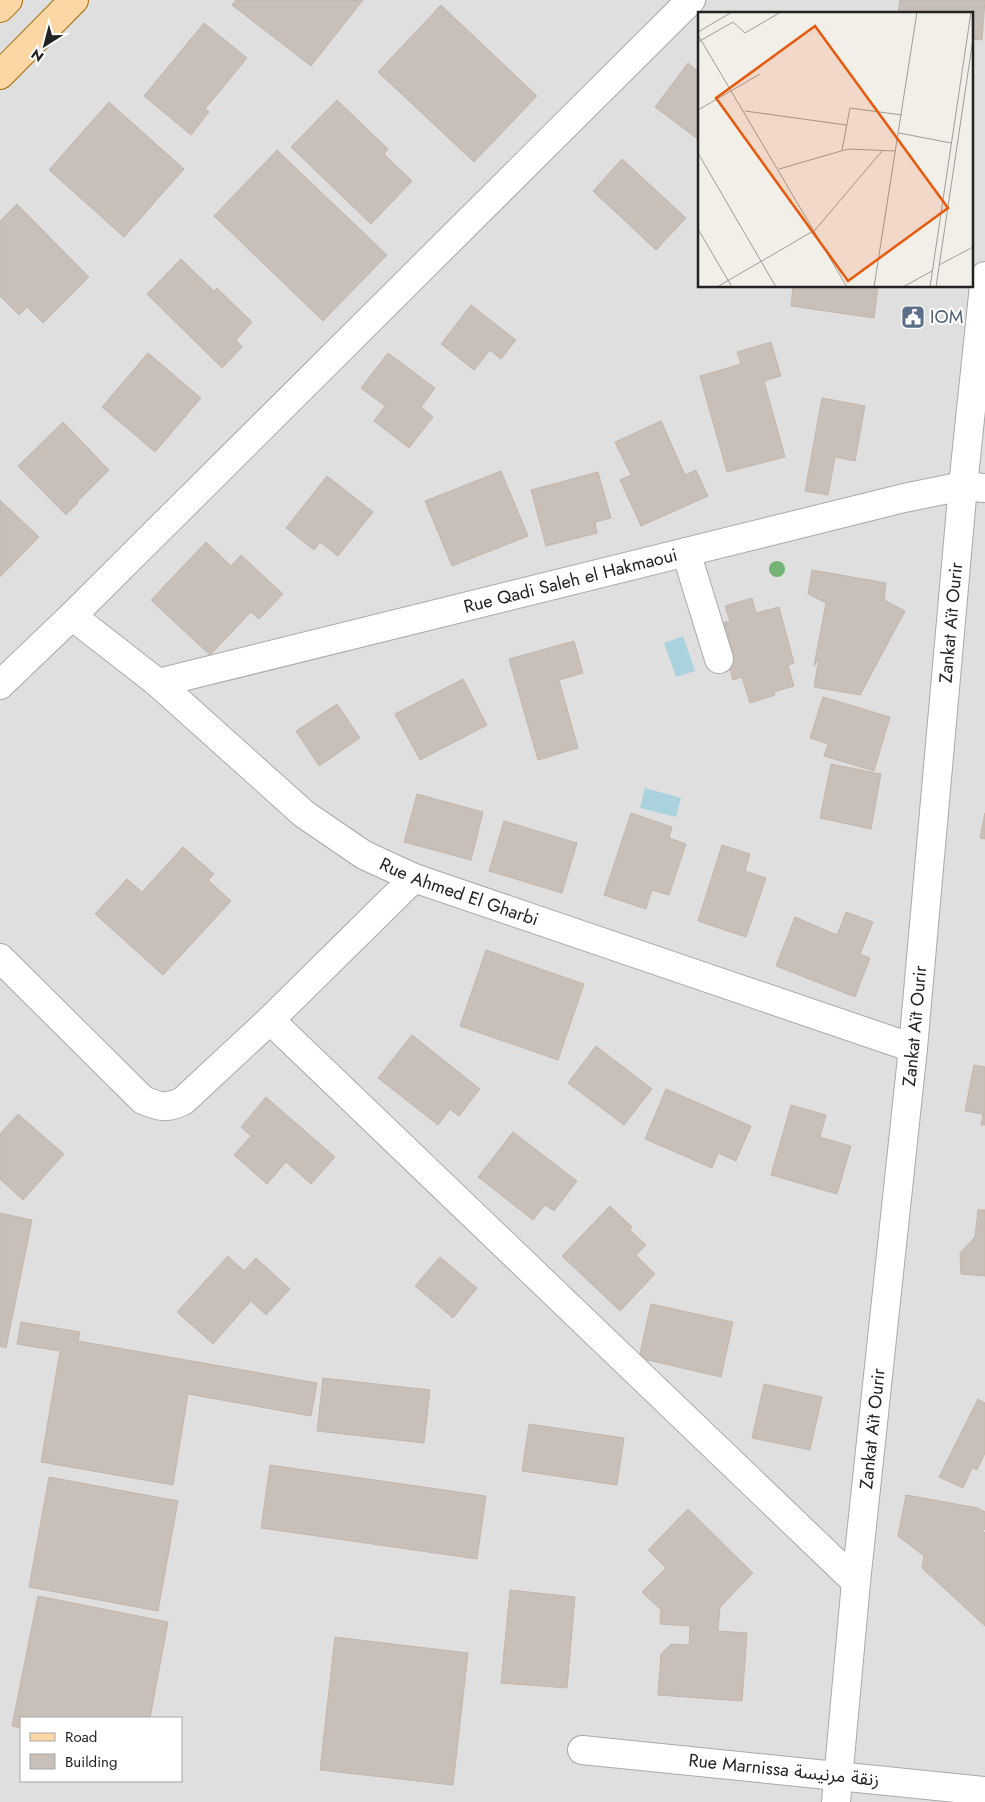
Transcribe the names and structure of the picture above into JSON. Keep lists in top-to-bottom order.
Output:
{
  "streets": {
    "street": [
      "Rue Qadi Saleh el Hakmaoui",
      "Zankat Aït Ourir",
      "Rue Ahmed El Gharbi",
      "Rue Marnissa زنقة مرنيسة"
    ]
  },
  "crossings": [
    ["Rue Qadi Saleh el Hakmaoui", "Zankat Aït Ourir"],
    ["Rue Qadi Saleh el Hakmaoui", "Rue Ahmed El Gharbi"],
    ["Zankat Aït Ourir", "Rue Ahmed El Gharbi"],
    ["Zankat Aït Ourir", "Rue Marnissa زنقة مرنيسة"]
  ],
  "places": {
    "public building": ["IOM"]
  },
  "legend": ["Road", "Building"],
  "north": "bottom left"
}
